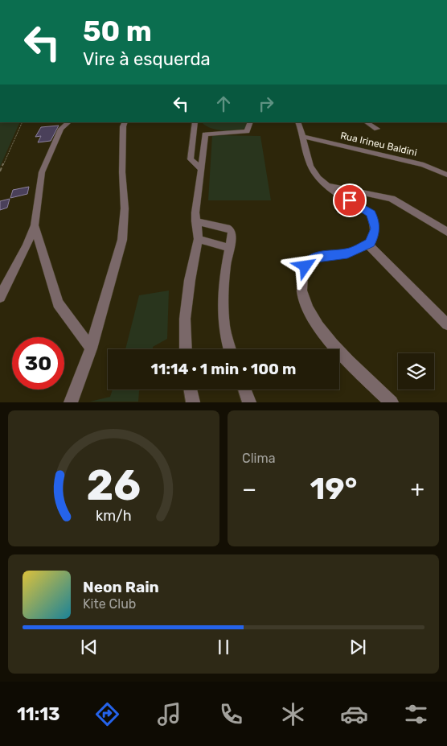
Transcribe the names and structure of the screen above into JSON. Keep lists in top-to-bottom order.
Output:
{
  "streets": {
    "street": ["Rua Irineu Baldini"]
  },
  "page": {
    "turn": ["50 m", "Vire à esquerda"],
    "limit": "30",
    "trip": "11:14 · 1 min · 100 m",
    "tile": "Clima",
    "heat": ["−", "19°", "+"],
    "song": ["Neon Rain", "Kite Club"],
    "tabs": "11:13",
    "gauge": ["26", "km/h"]
  }
}
